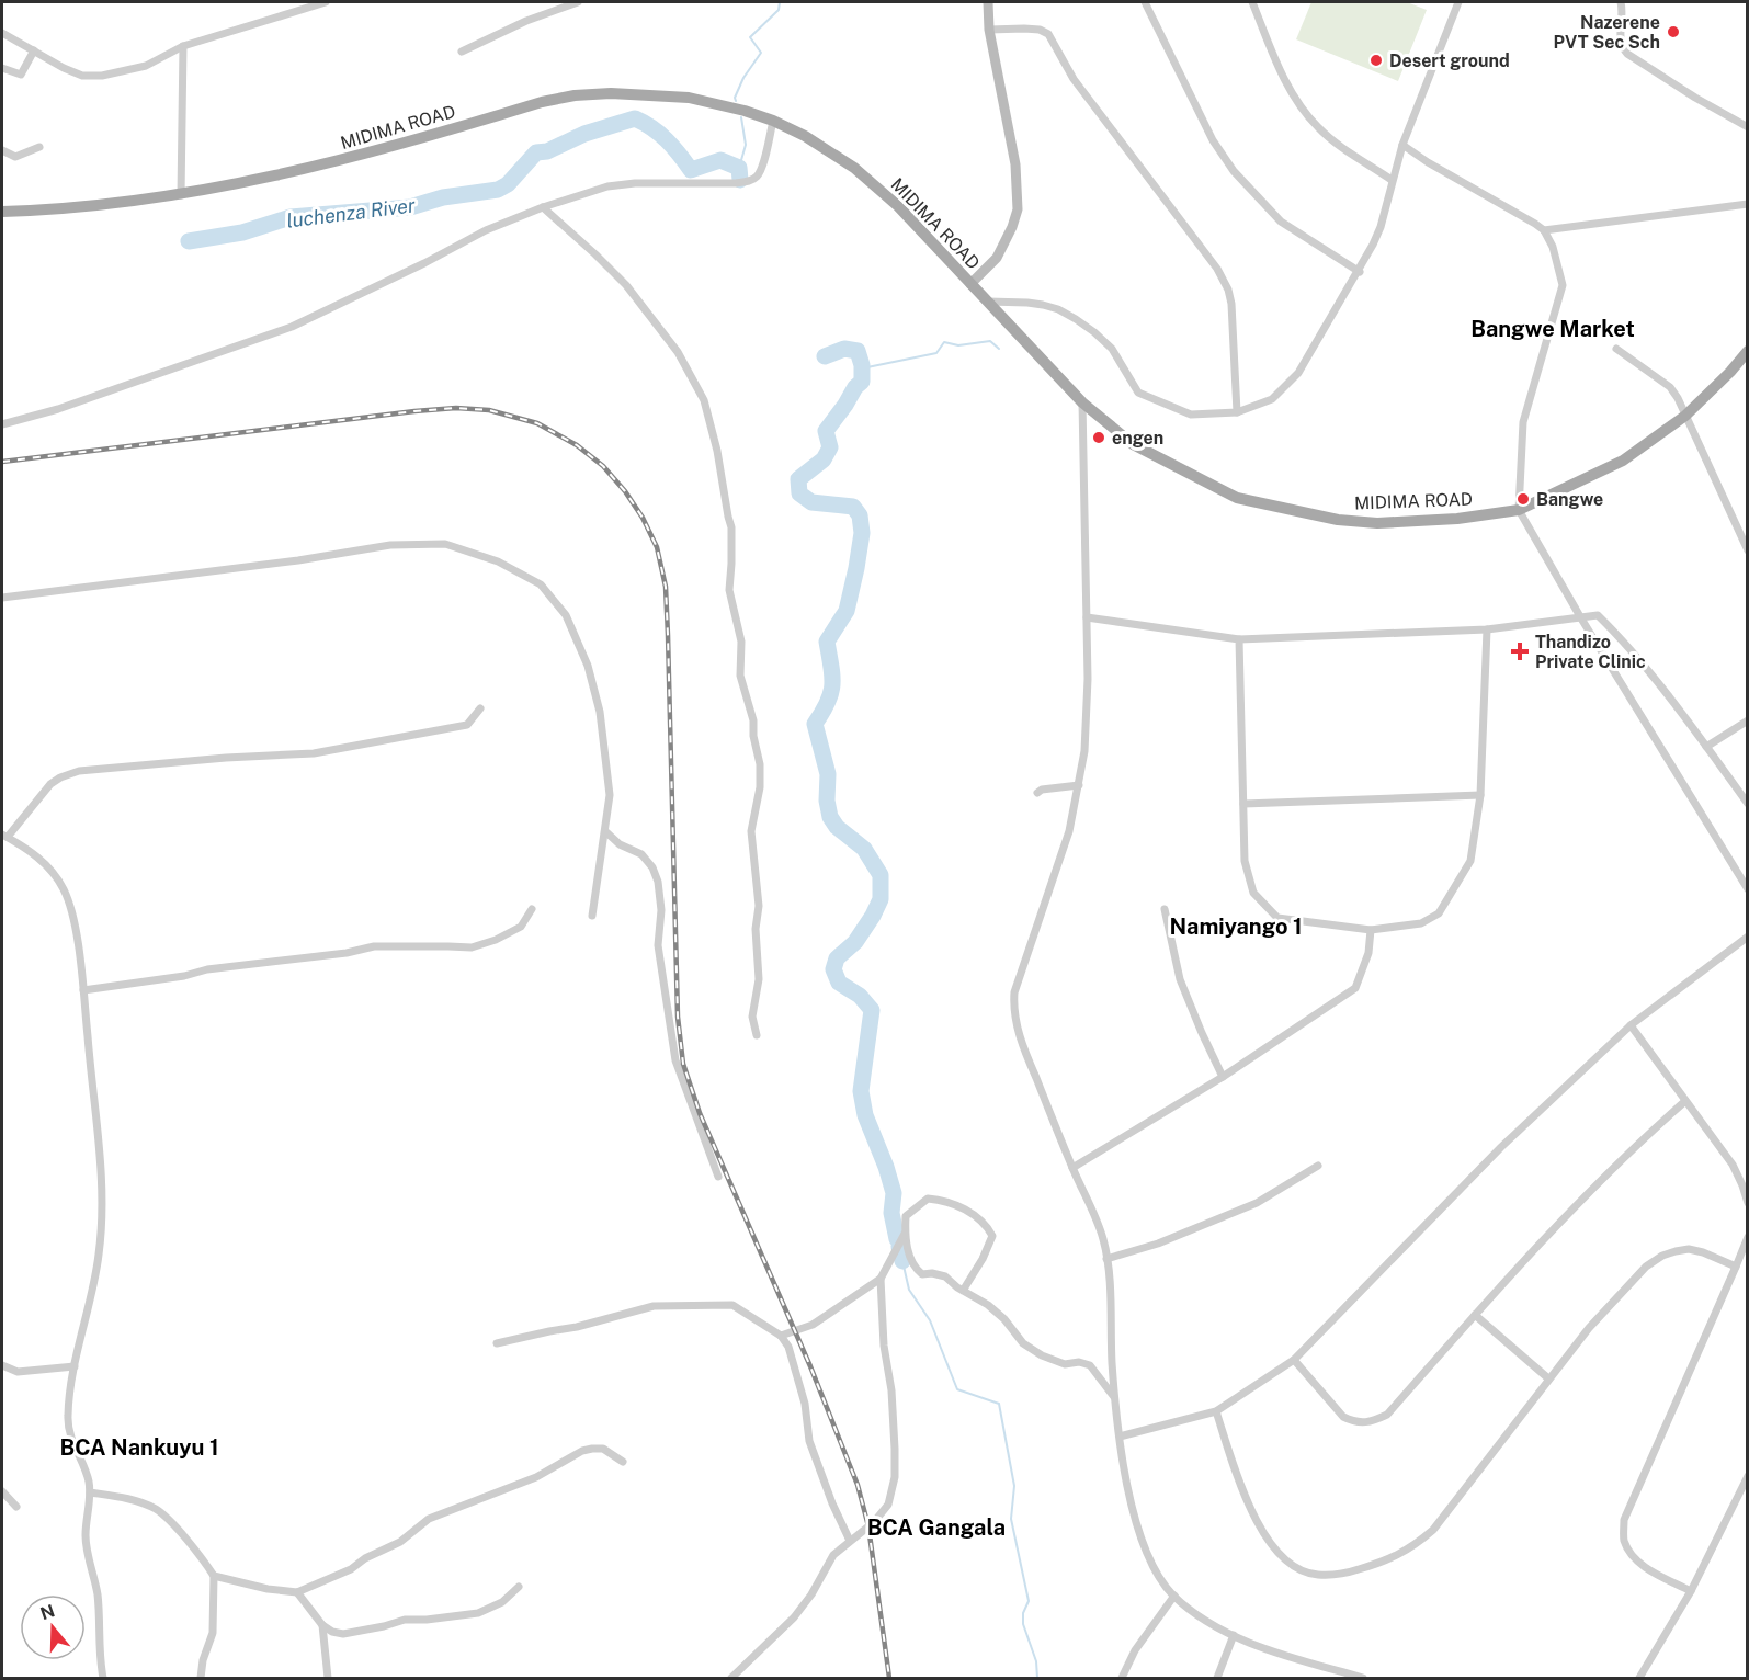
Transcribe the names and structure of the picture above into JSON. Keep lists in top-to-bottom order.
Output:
{
  "streets": {
    "main road": ["MIDIMA ROAD"]
  },
  "districts": [
    "Bangwe Market",
    "Namiyango 1",
    "BCA Nankuyu 1",
    "BCA Gangala"
  ],
  "water": ["luchenza River"],
  "places": {
    "other": [
      "Nazerene PVT Sec Sch",
      "Desert ground",
      "engen",
      "Bangwe"
    ],
    "health": ["Thandizo Private Clinic"]
  },
  "north": "top"
}
